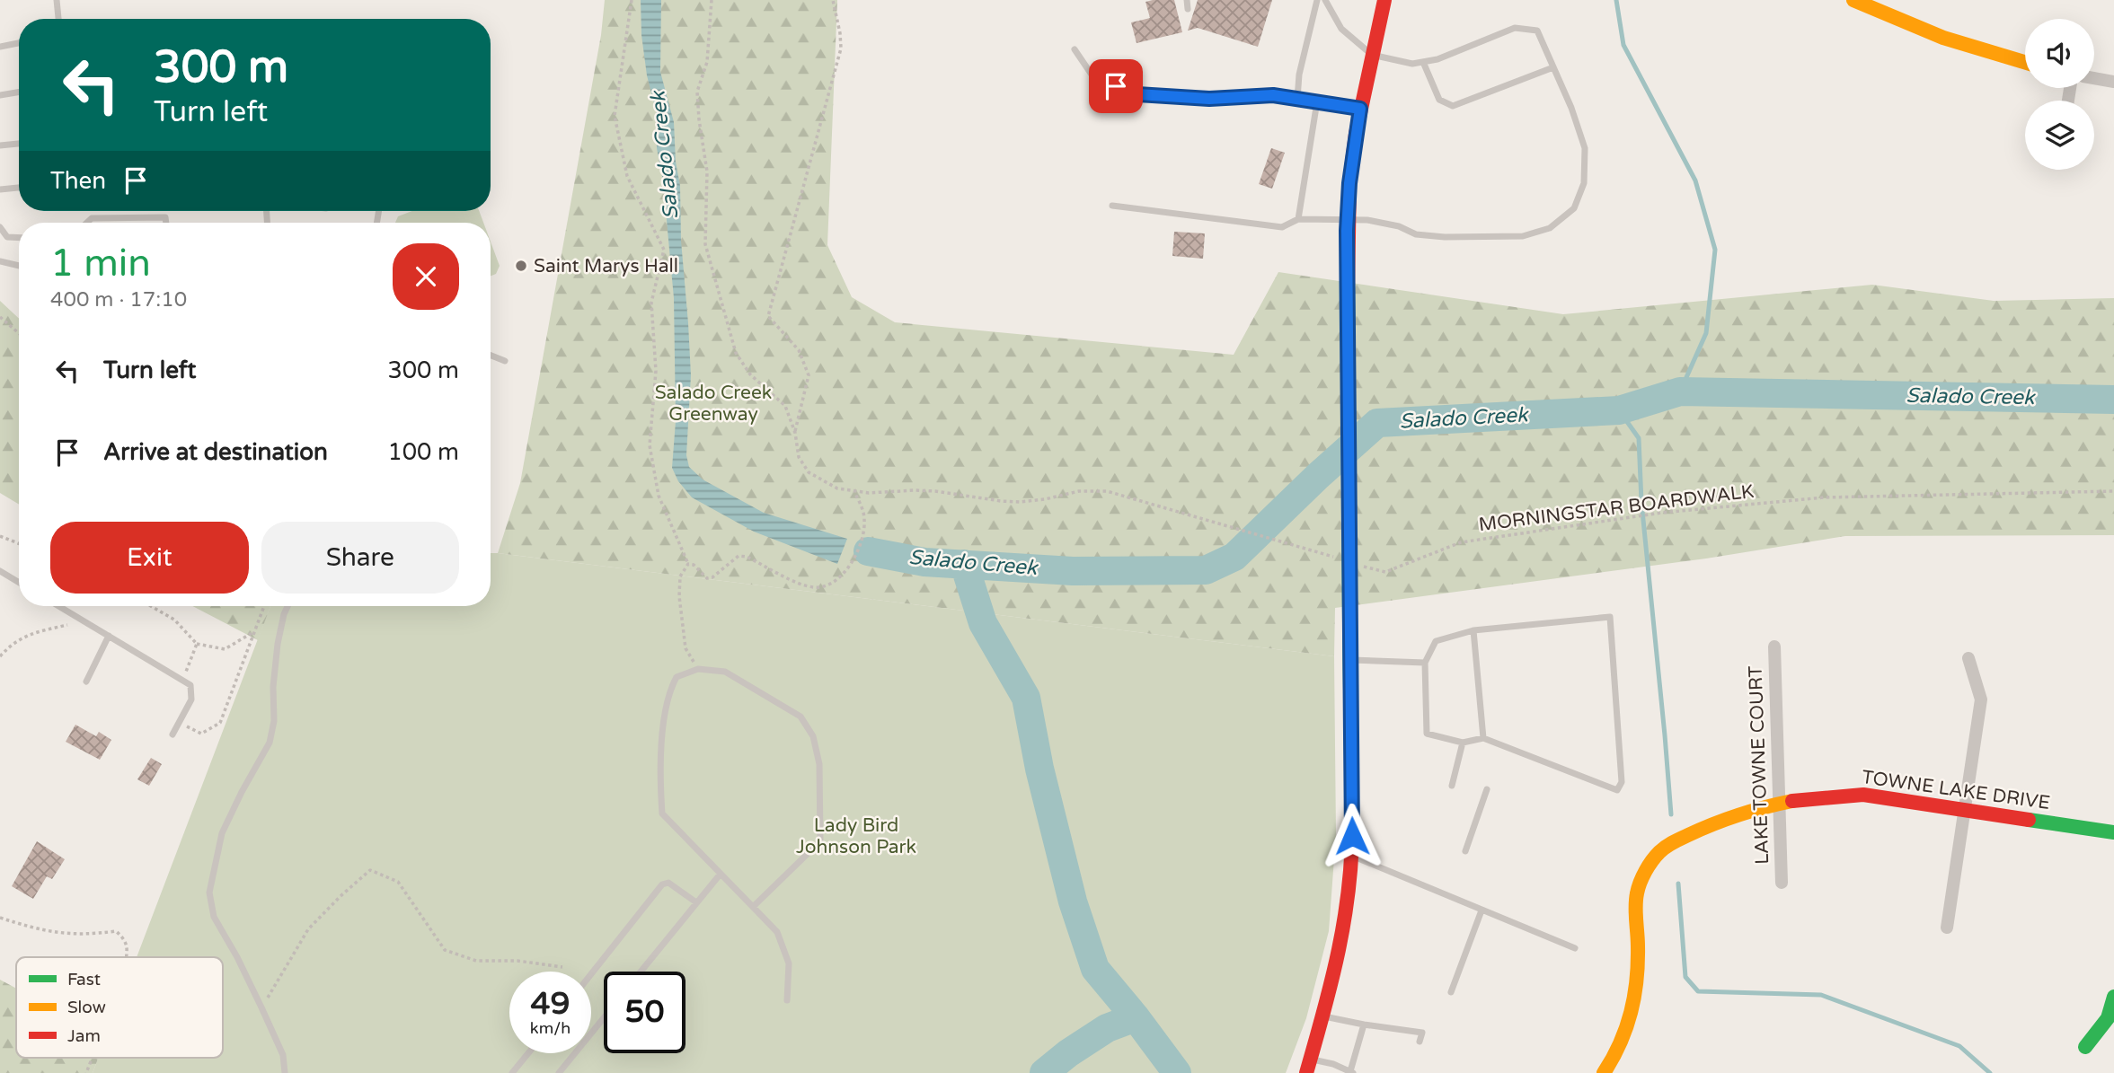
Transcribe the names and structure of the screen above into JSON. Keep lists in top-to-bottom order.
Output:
{
  "streets": {
    "main road": ["TOWNE LAKE DRIVE"],
    "street": ["LAKE TOWNE COURT"],
    "path": ["MORNINGSTAR BOARDWALK"]
  },
  "crossings": [
    ["LAKE TOWNE COURT", "TOWNE LAKE DRIVE"]
  ],
  "water": ["Salado Creek"],
  "parks": ["Salado Creek Greenway", "Lady Bird Johnson Park"],
  "places": ["Saint Marys Hall"],
  "legend": ["Fast", "Slow", "Jam"],
  "page": {
    "turn": ["300 m", "Turn left"],
    "then": "Then",
    "heading": ["1 min", "400 m · 17:10"],
    "list": [
      {
        "name": "Turn left",
        "value": "300 m"
      },
      {
        "name": "Arrive at destination",
        "value": "100 m"
      }
    ],
    "buttons": ["Exit", "Share"],
    "speed": "49 km/h",
    "limit": "50"
  }
}
